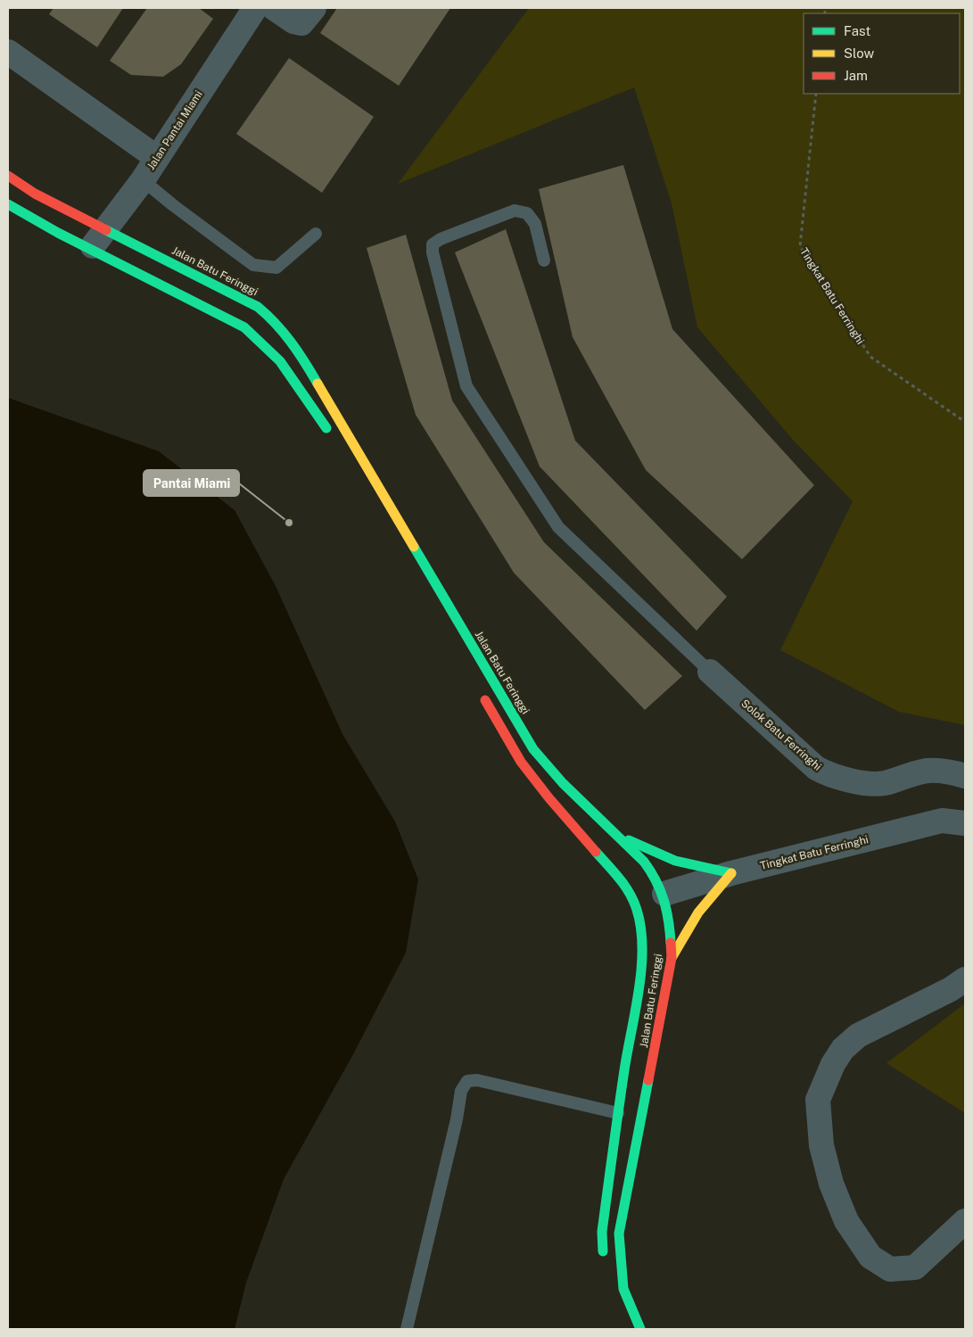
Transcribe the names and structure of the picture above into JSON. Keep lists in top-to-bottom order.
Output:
{
  "streets": {
    "main road": ["Jalan Batu Feringgi"],
    "street": ["Jalan Pantai Miami", "Tingkat Batu Ferringhi", "Solok Batu Ferringhi"]
  },
  "crossings": [
    ["Jalan Pantai Miami", "Jalan Batu Feringgi"],
    ["Jalan Batu Feringgi", "Tingkat Batu Ferringhi"]
  ],
  "places": ["Pantai Miami"],
  "legend": ["Fast", "Slow", "Jam"]
}
